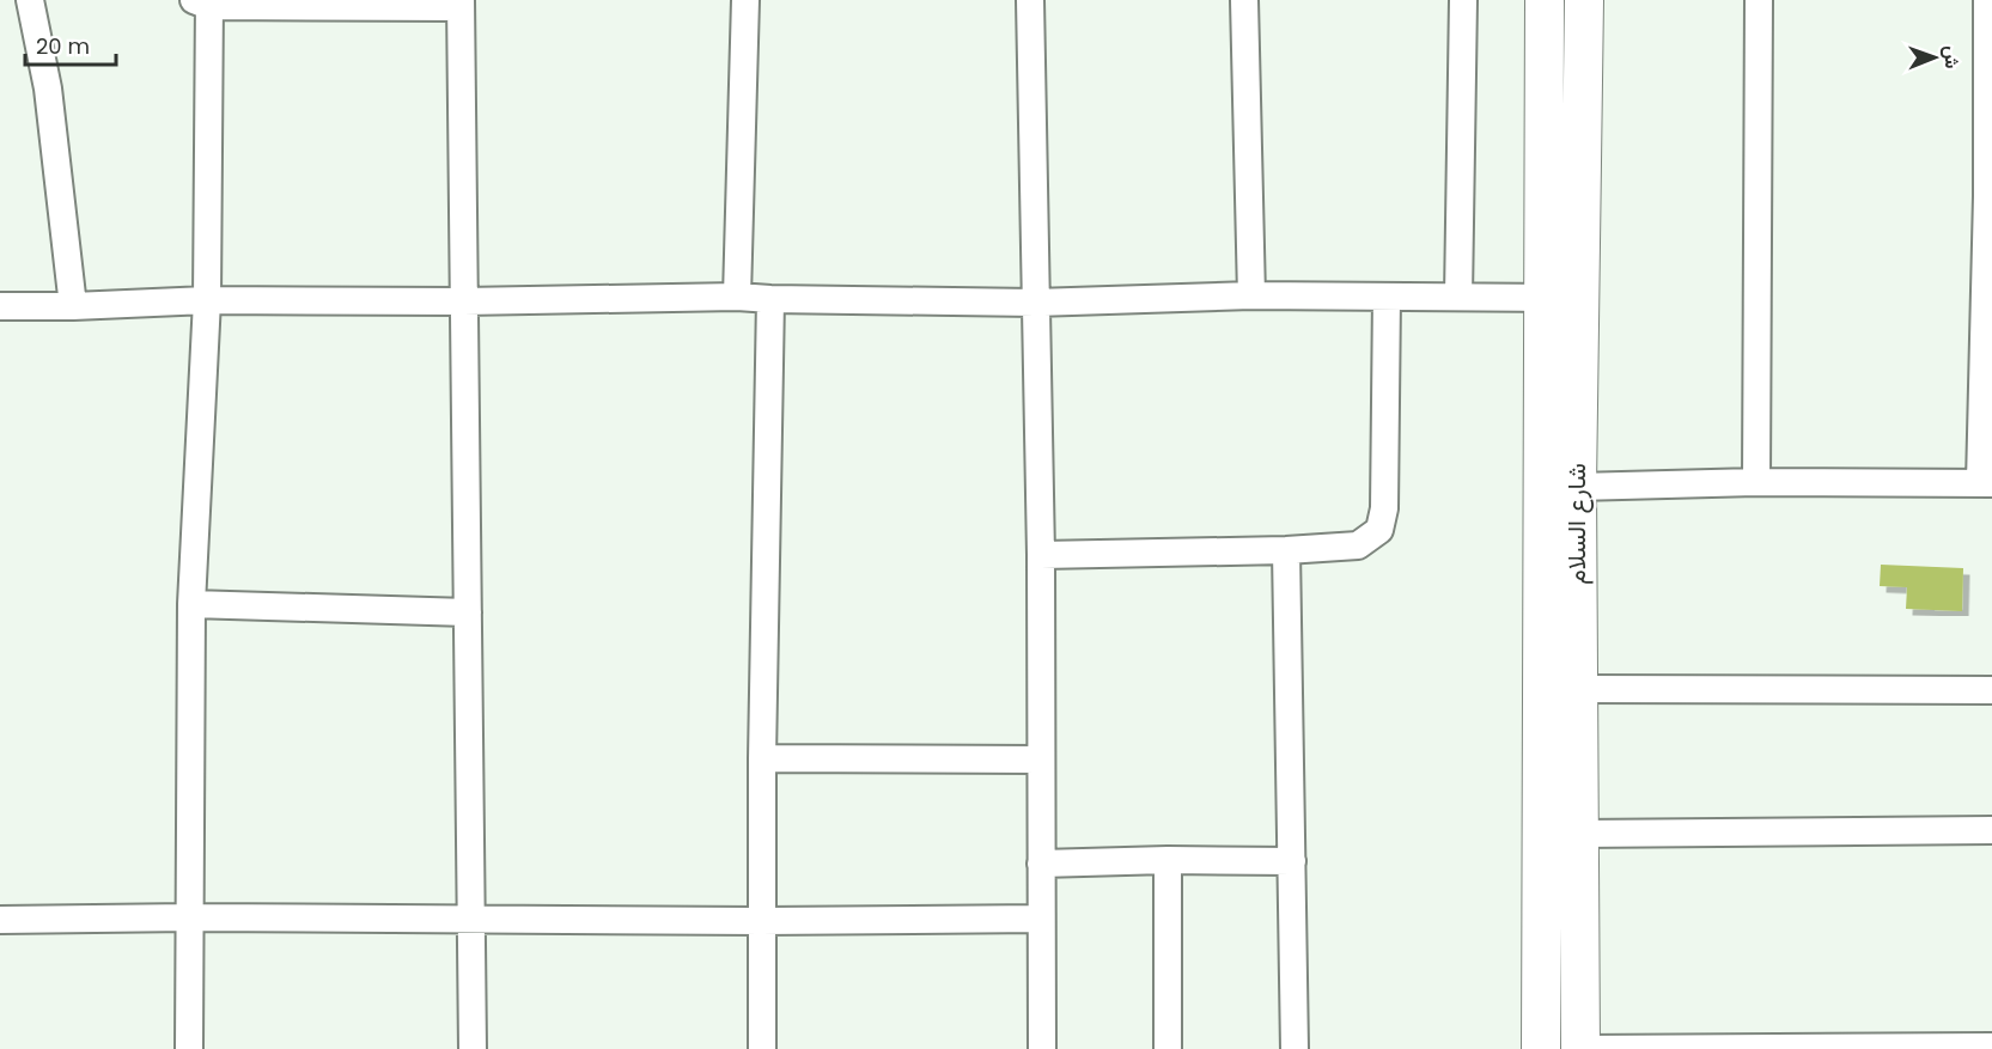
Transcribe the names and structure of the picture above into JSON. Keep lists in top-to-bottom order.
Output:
{
  "streets": {
    "main road": ["شارع السلام"]
  },
  "scale_bar": "20 m",
  "north": "right"
}
